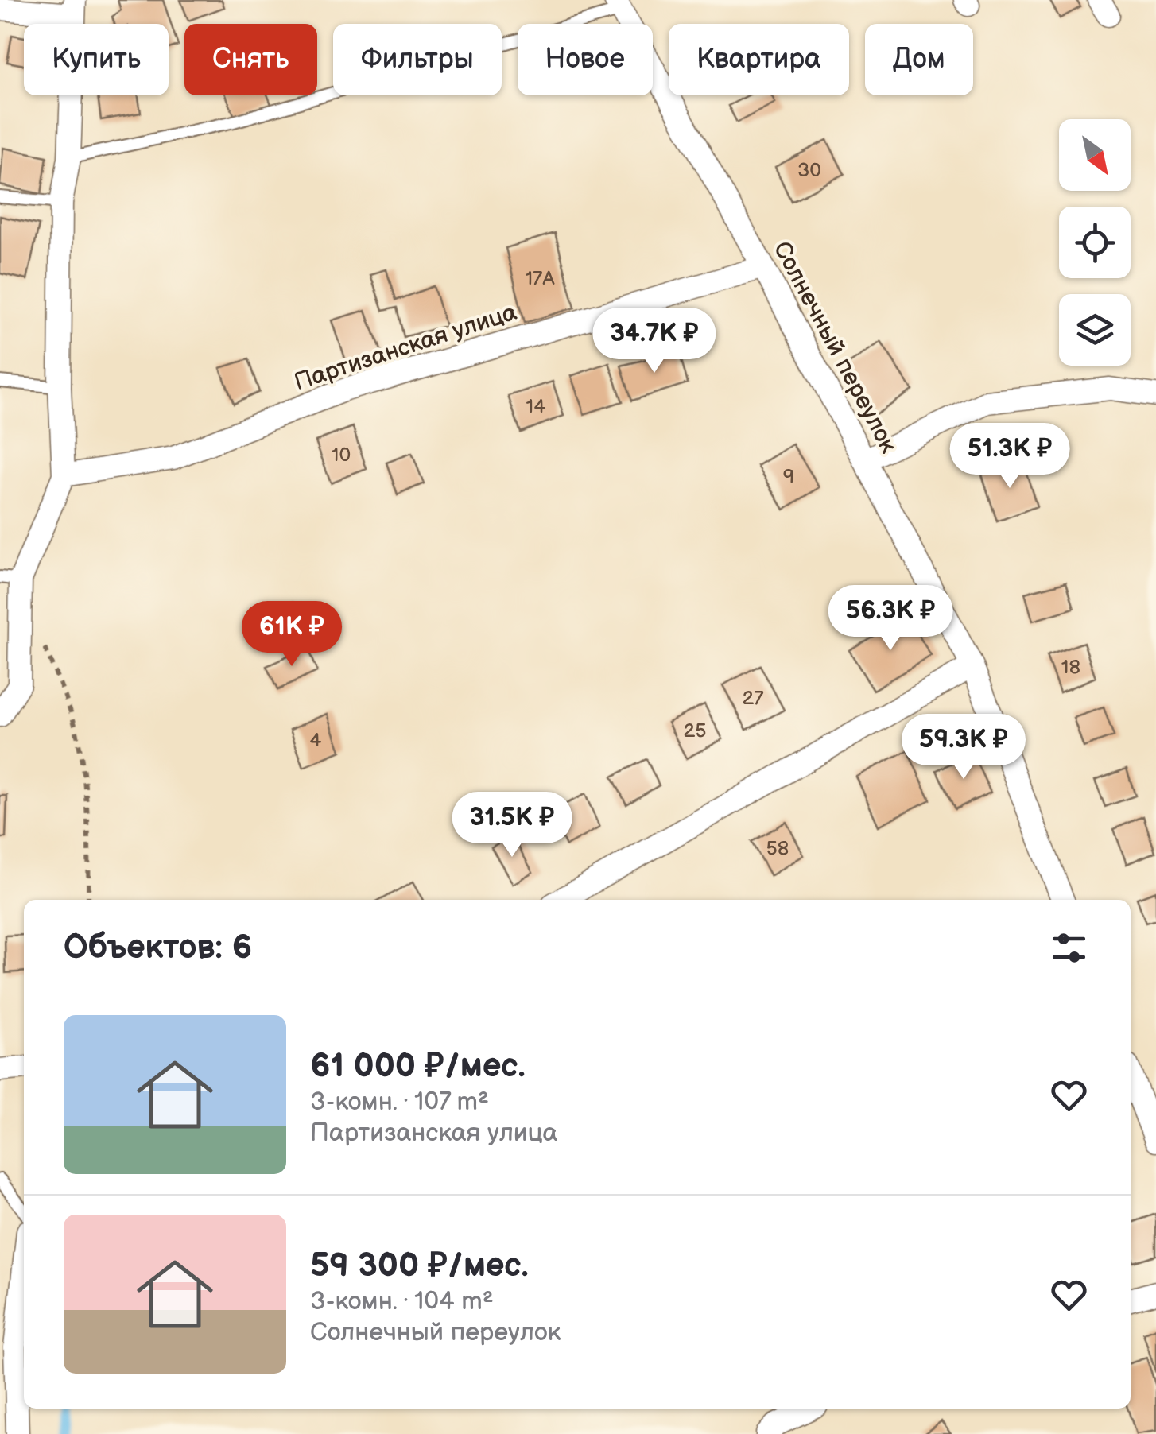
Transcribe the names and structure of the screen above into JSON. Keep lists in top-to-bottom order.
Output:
{
  "streets": {
    "street": ["Партизанская улица", "Солнечный переулок"]
  },
  "crossings": [
    ["Партизанская улица", "Солнечный переулок"]
  ],
  "house_numbers": [
    "30",
    "17А",
    "14",
    "10",
    "9",
    "18",
    "27",
    "25",
    "4",
    "58"
  ],
  "north": "bottom right",
  "page": {
    "chip": [
      "Купить",
      "Снять",
      "Фильтры",
      "Новое",
      "Квартира",
      "Дом"
    ],
    "price": [
      "34.7K ₽",
      "51.3K ₽",
      "56.3K ₽",
      "61K ₽",
      "59.3K ₽",
      "31.5K ₽"
    ],
    "heading": "Объектов: 6",
    "list": [
      {
        "name": "61 000 ₽/мес.",
        "note": "3-комн. · 107 m² · Партизанская улица"
      },
      {
        "name": "59 300 ₽/мес.",
        "note": "3-комн. · 104 m² · Солнечный переулок"
      }
    ]
  }
}
